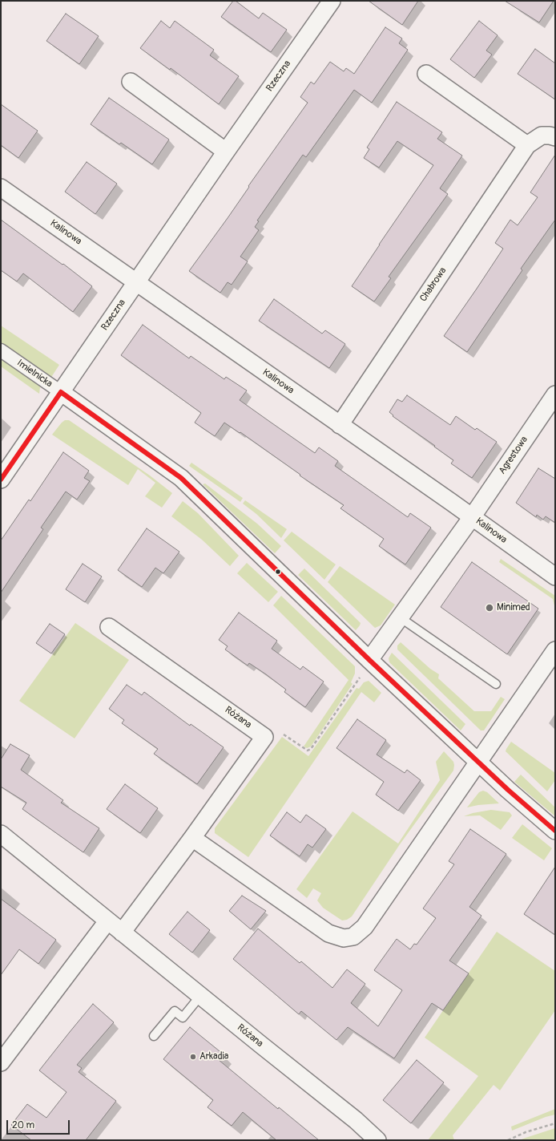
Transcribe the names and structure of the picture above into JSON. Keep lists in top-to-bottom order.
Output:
{
  "streets": {
    "street": [
      "Rzeczna",
      "Kalinowa",
      "Chabrowa",
      "Imielnicka",
      "Agrestowa",
      "Różana"
    ]
  },
  "crossings": [
    ["Rzeczna", "Kalinowa"],
    ["Rzeczna", "Imielnicka"],
    ["Kalinowa", "Chabrowa"],
    ["Kalinowa", "Agrestowa"],
    ["Imielnicka", "Agrestowa"]
  ],
  "places": ["Minimed", "Arkadia"],
  "scale_bar": "20 m"
}
